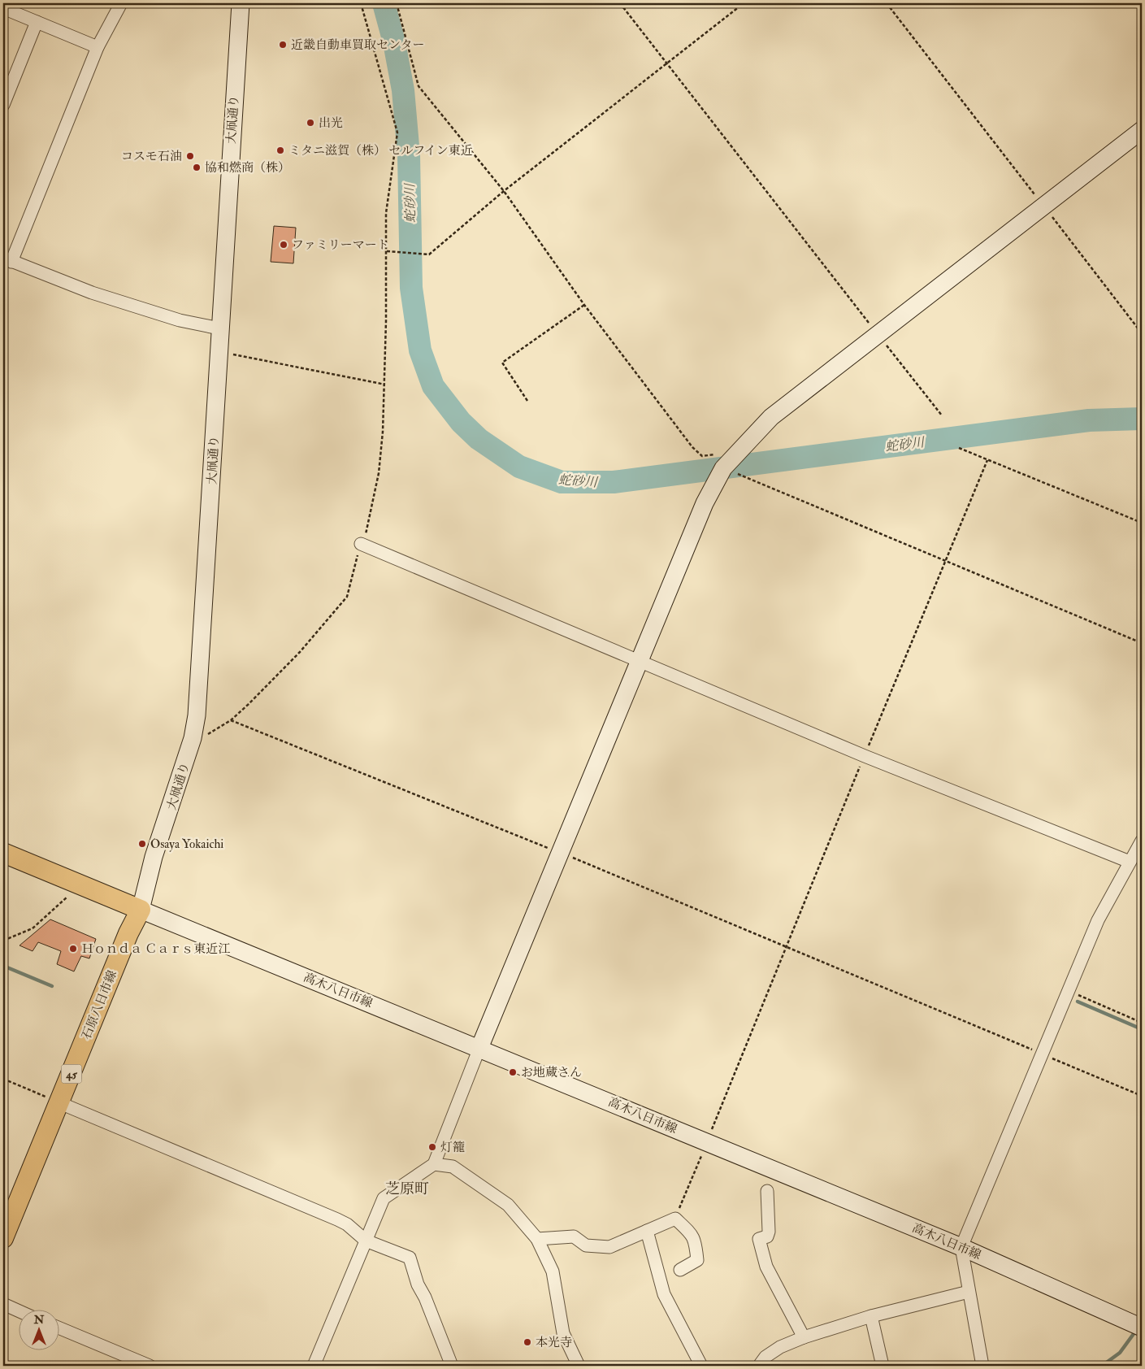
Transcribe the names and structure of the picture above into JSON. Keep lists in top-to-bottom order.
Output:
{
  "streets": {
    "main road": ["石原八日市線", "45"],
    "street": ["大凧通り", "高木八日市線"]
  },
  "crossings": [
    ["大凧通り", "高木八日市線"],
    ["大凧通り", "石原八日市線"],
    ["高木八日市線", "石原八日市線"]
  ],
  "districts": ["芝原町"],
  "water": ["蛇砂川"],
  "places": [
    "近畿自動車買取センター",
    "出光",
    "ミタニ滋賀（株） セルフイン東近",
    "コスモ石油",
    "協和燃商（株）",
    "ファミリーマート",
    "Osaya Yokaichi",
    "Ｈｏｎｄａ Ｃａｒｓ東近江",
    "お地蔵さん",
    "灯籠",
    "本光寺"
  ],
  "north": "top"
}
